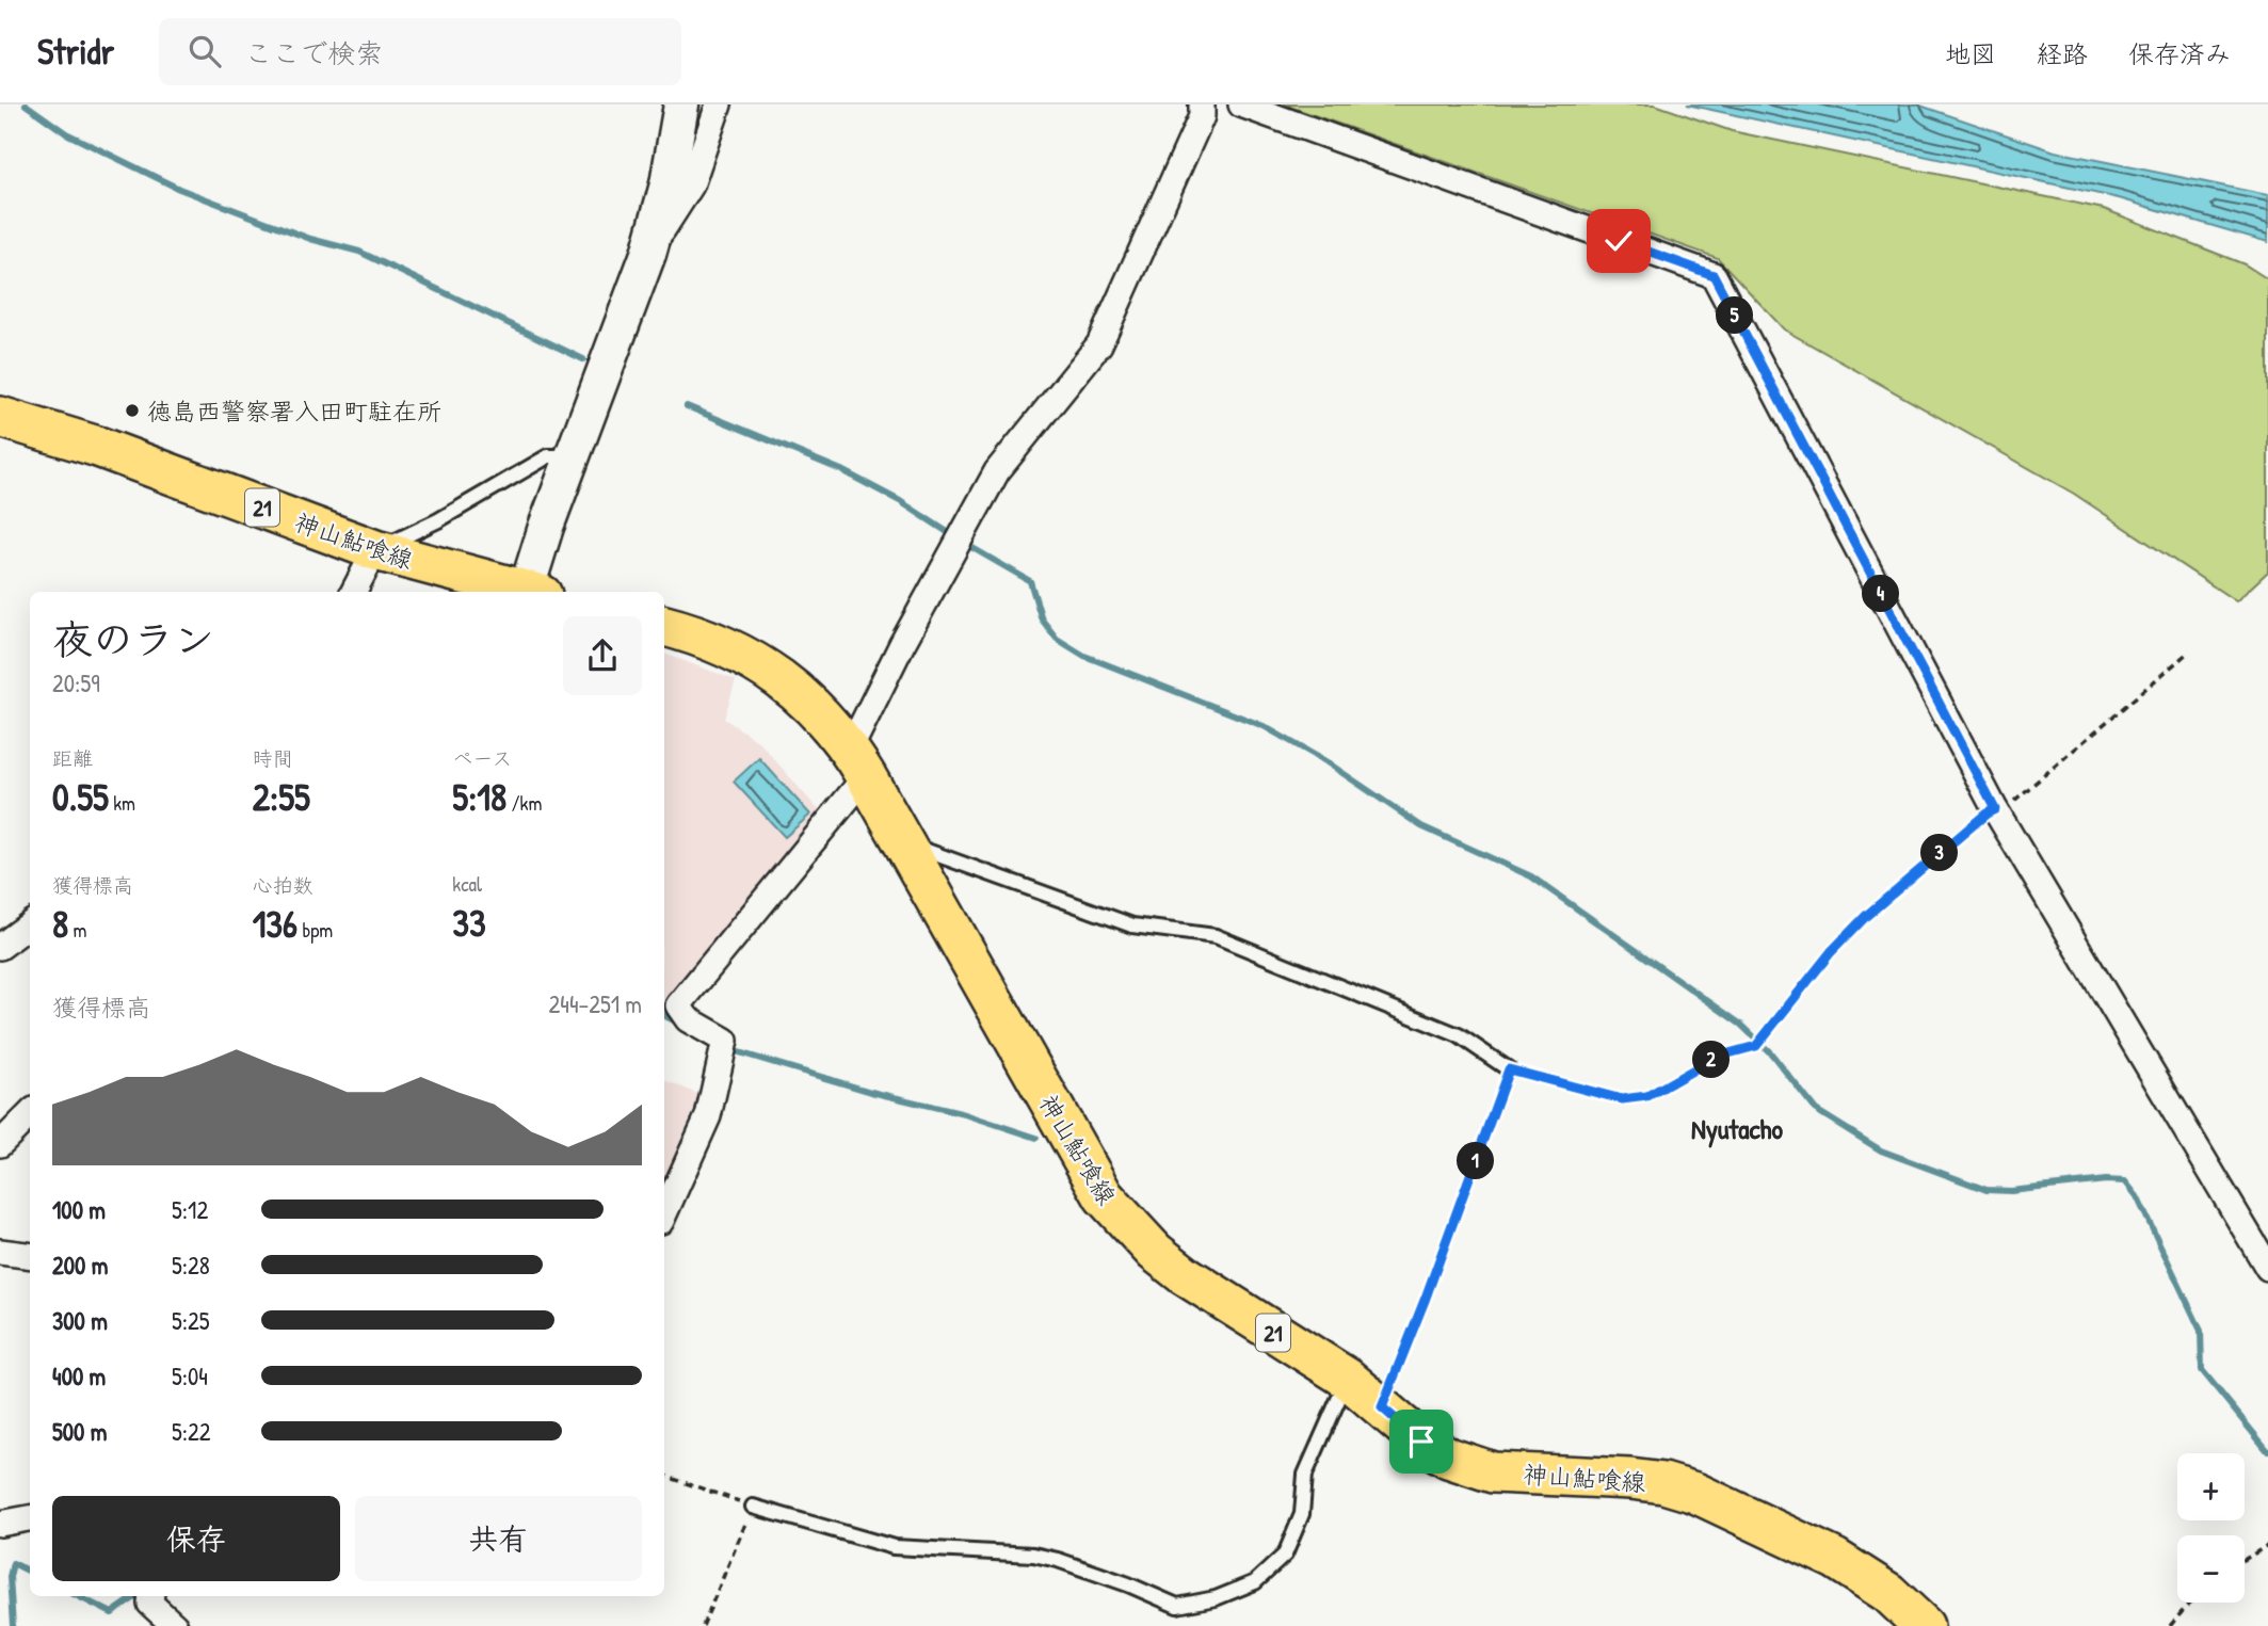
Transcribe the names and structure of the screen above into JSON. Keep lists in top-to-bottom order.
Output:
{
  "streets": {
    "main road": ["21", "神山鮎喰線"]
  },
  "districts": ["Nyutacho"],
  "places": ["徳島西警察署入田町駐在所"],
  "page": {
    "header": "Stridr",
    "search": "ここで検索",
    "nav": ["地図", "経路", "保存済み"],
    "pins": [
      "5",
      "4",
      "3",
      "2",
      "1"
    ],
    "heading": ["夜のラン", "20:59"],
    "stats": [
      ["距離", "0.55 km"],
      ["時間", "2:55"],
      ["ペース", "5:18 /km"],
      ["獲得標高", "8 m"],
      ["心拍数", "136 bpm"],
      ["kcal", "33"]
    ],
    "chart": ["獲得標高", "244–251 m"],
    "list": [
      {
        "name": "100 m",
        "note": "5:12"
      },
      {
        "name": "200 m",
        "note": "5:28"
      },
      {
        "name": "300 m",
        "note": "5:25"
      },
      {
        "name": "400 m",
        "note": "5:04"
      },
      {
        "name": "500 m",
        "note": "5:22"
      }
    ],
    "map_buttons": ["+", "−"],
    "buttons": ["保存", "共有"]
  }
}
